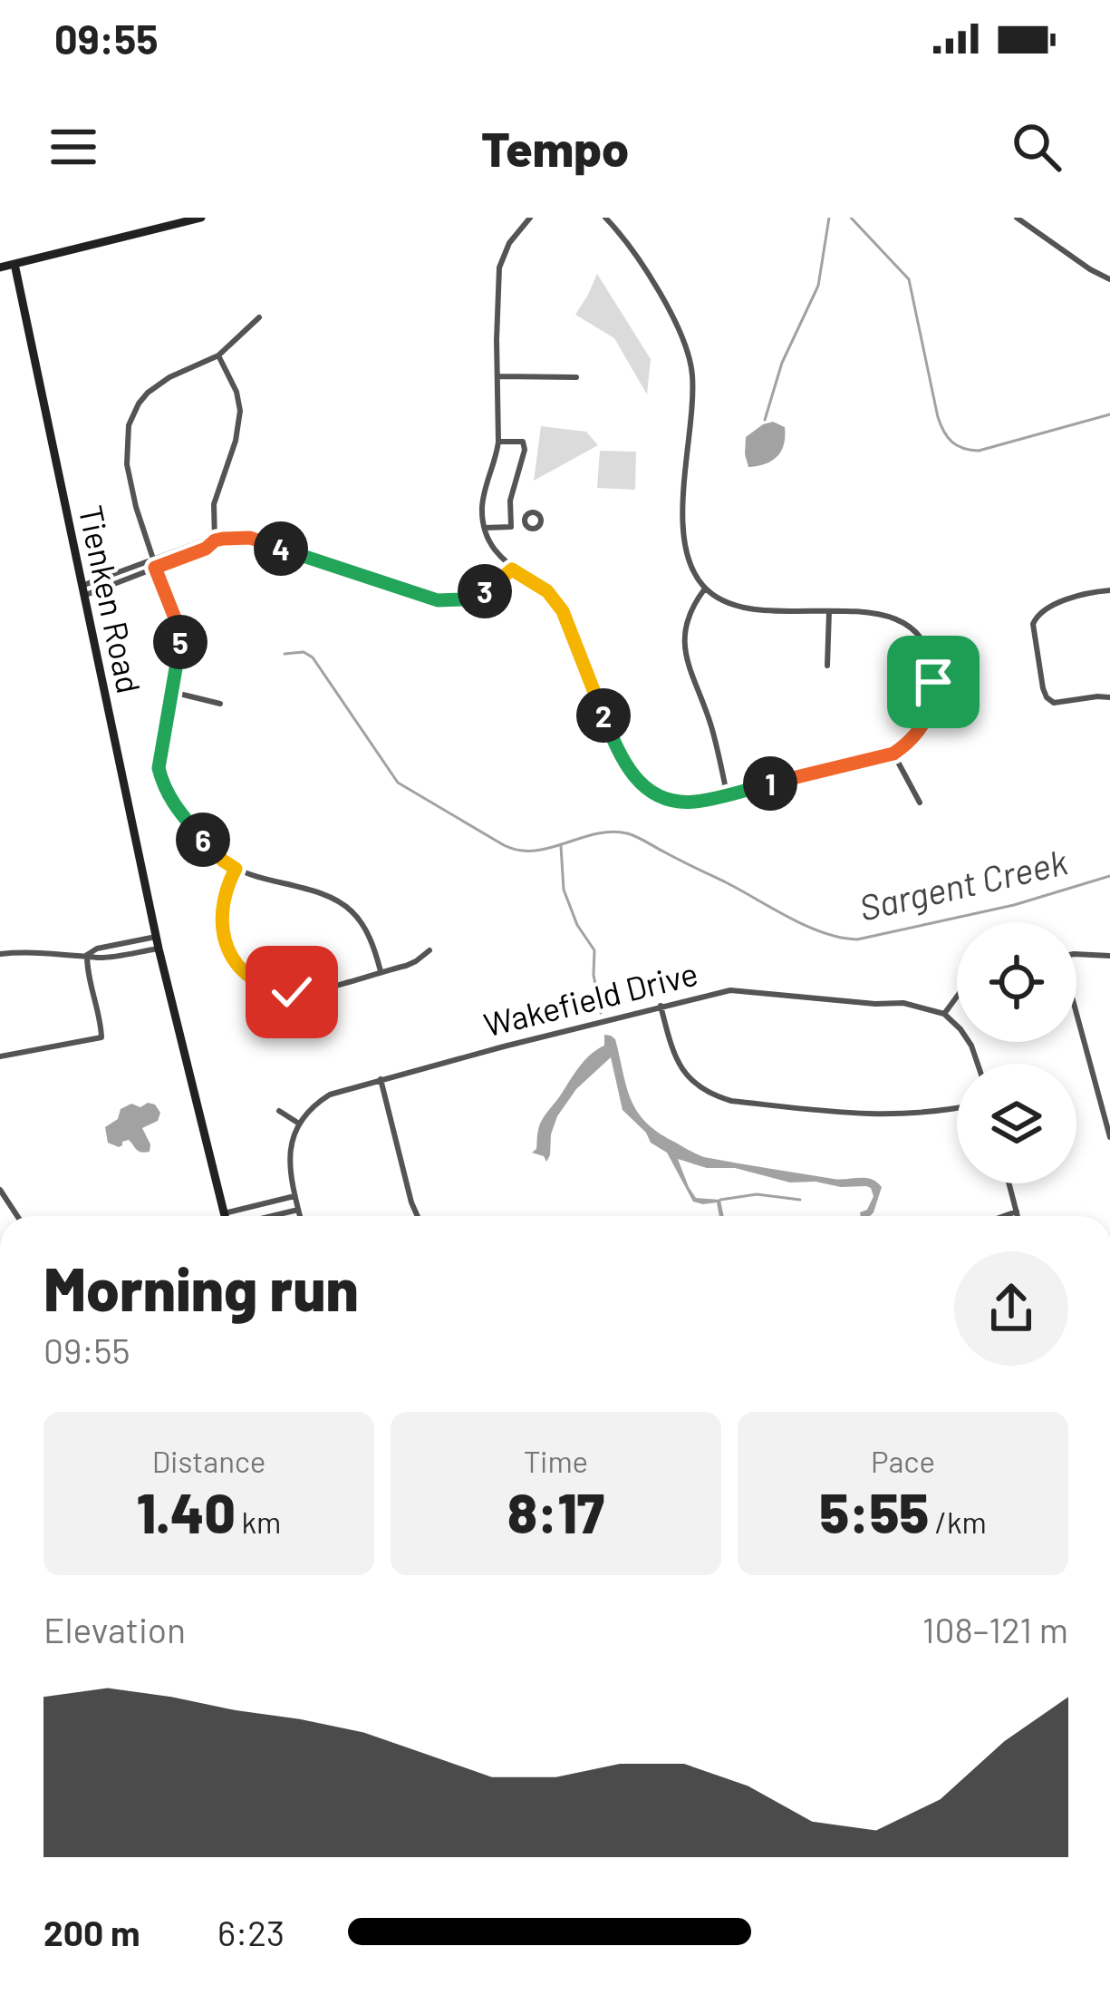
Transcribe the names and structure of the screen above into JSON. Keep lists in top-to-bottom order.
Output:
{
  "streets": {
    "street": ["Tienken Road", "Wakefield Drive"]
  },
  "water": ["Sargent Creek"],
  "page": {
    "status": "09:55",
    "header": "Tempo",
    "pins": [
      "4",
      "3",
      "5",
      "2",
      "1",
      "6"
    ],
    "heading": ["Morning run", "09:55"],
    "stats": [
      ["Distance", "1.40 km"],
      ["Time", "8:17"],
      ["Pace", "5:55 /km"]
    ],
    "chart": ["Elevation", "108–121 m"],
    "list": [
      {
        "name": "200 m",
        "note": "6:23"
      }
    ]
  }
}
